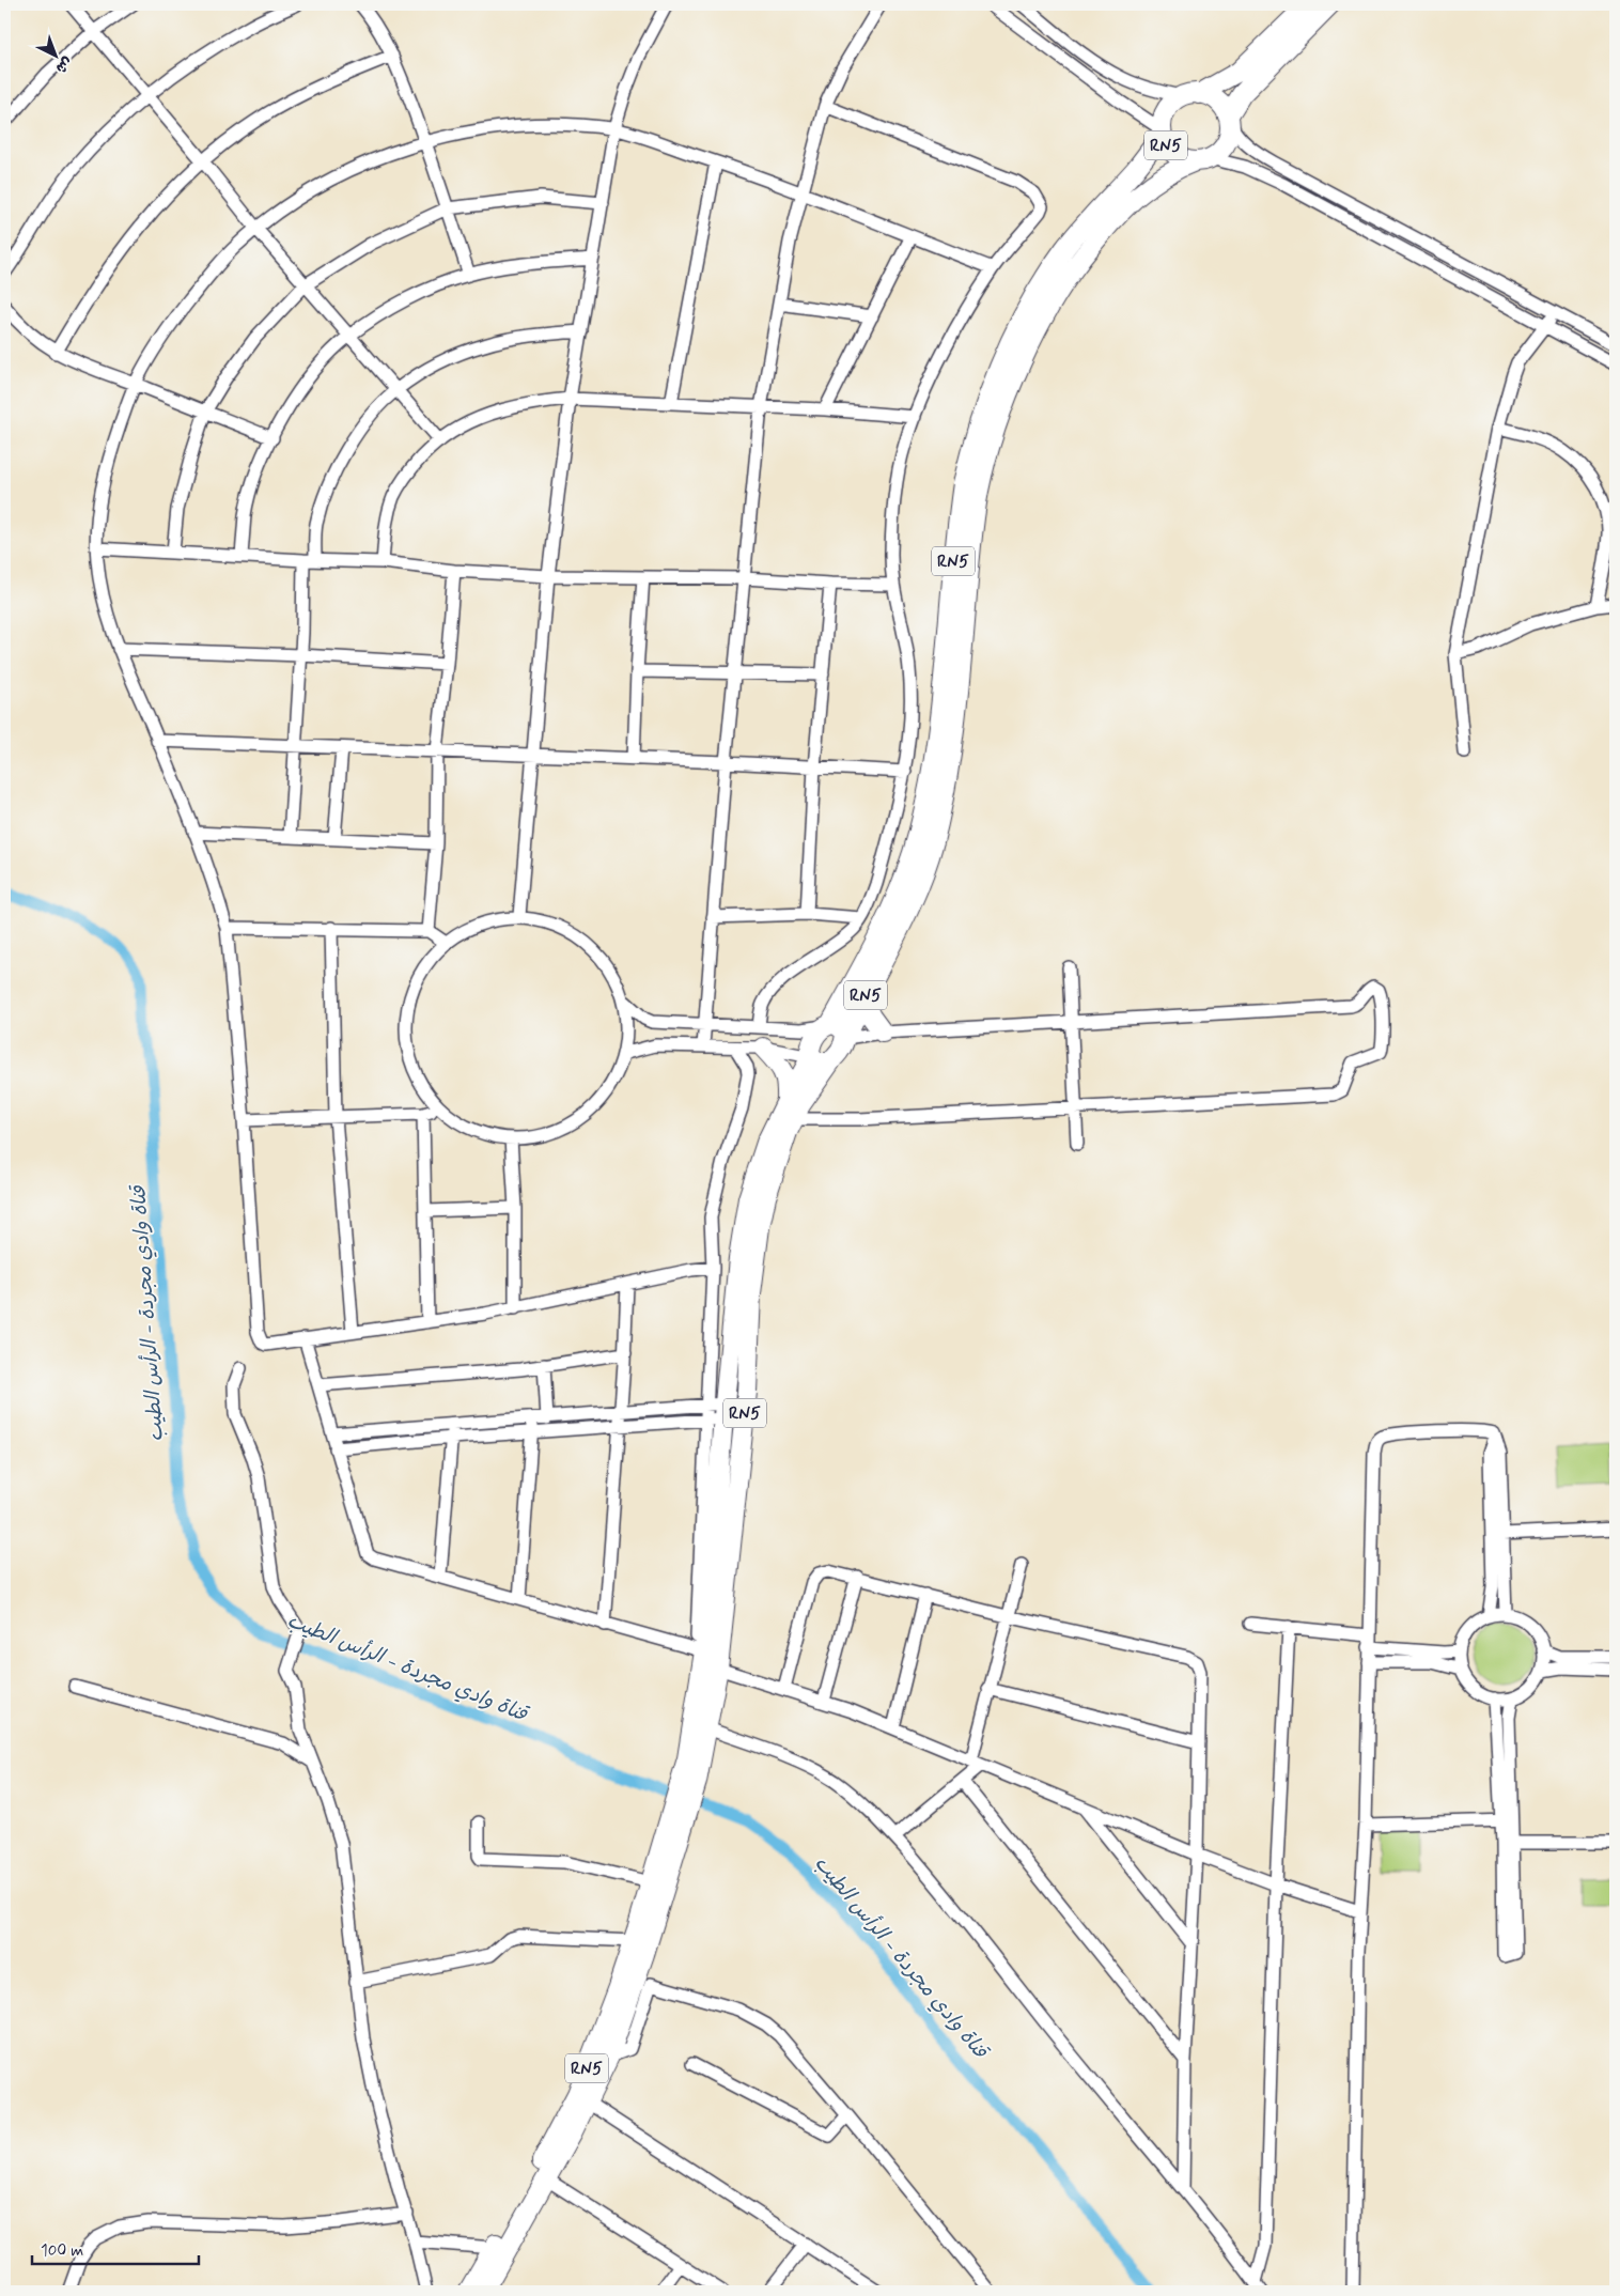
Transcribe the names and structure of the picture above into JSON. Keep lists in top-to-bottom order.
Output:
{
  "streets": {
    "highway": ["RN5"]
  },
  "water": ["قناة وادي مجردة - الرأس الطيب"],
  "scale_bar": "100 m",
  "north": "bottom right"
}
